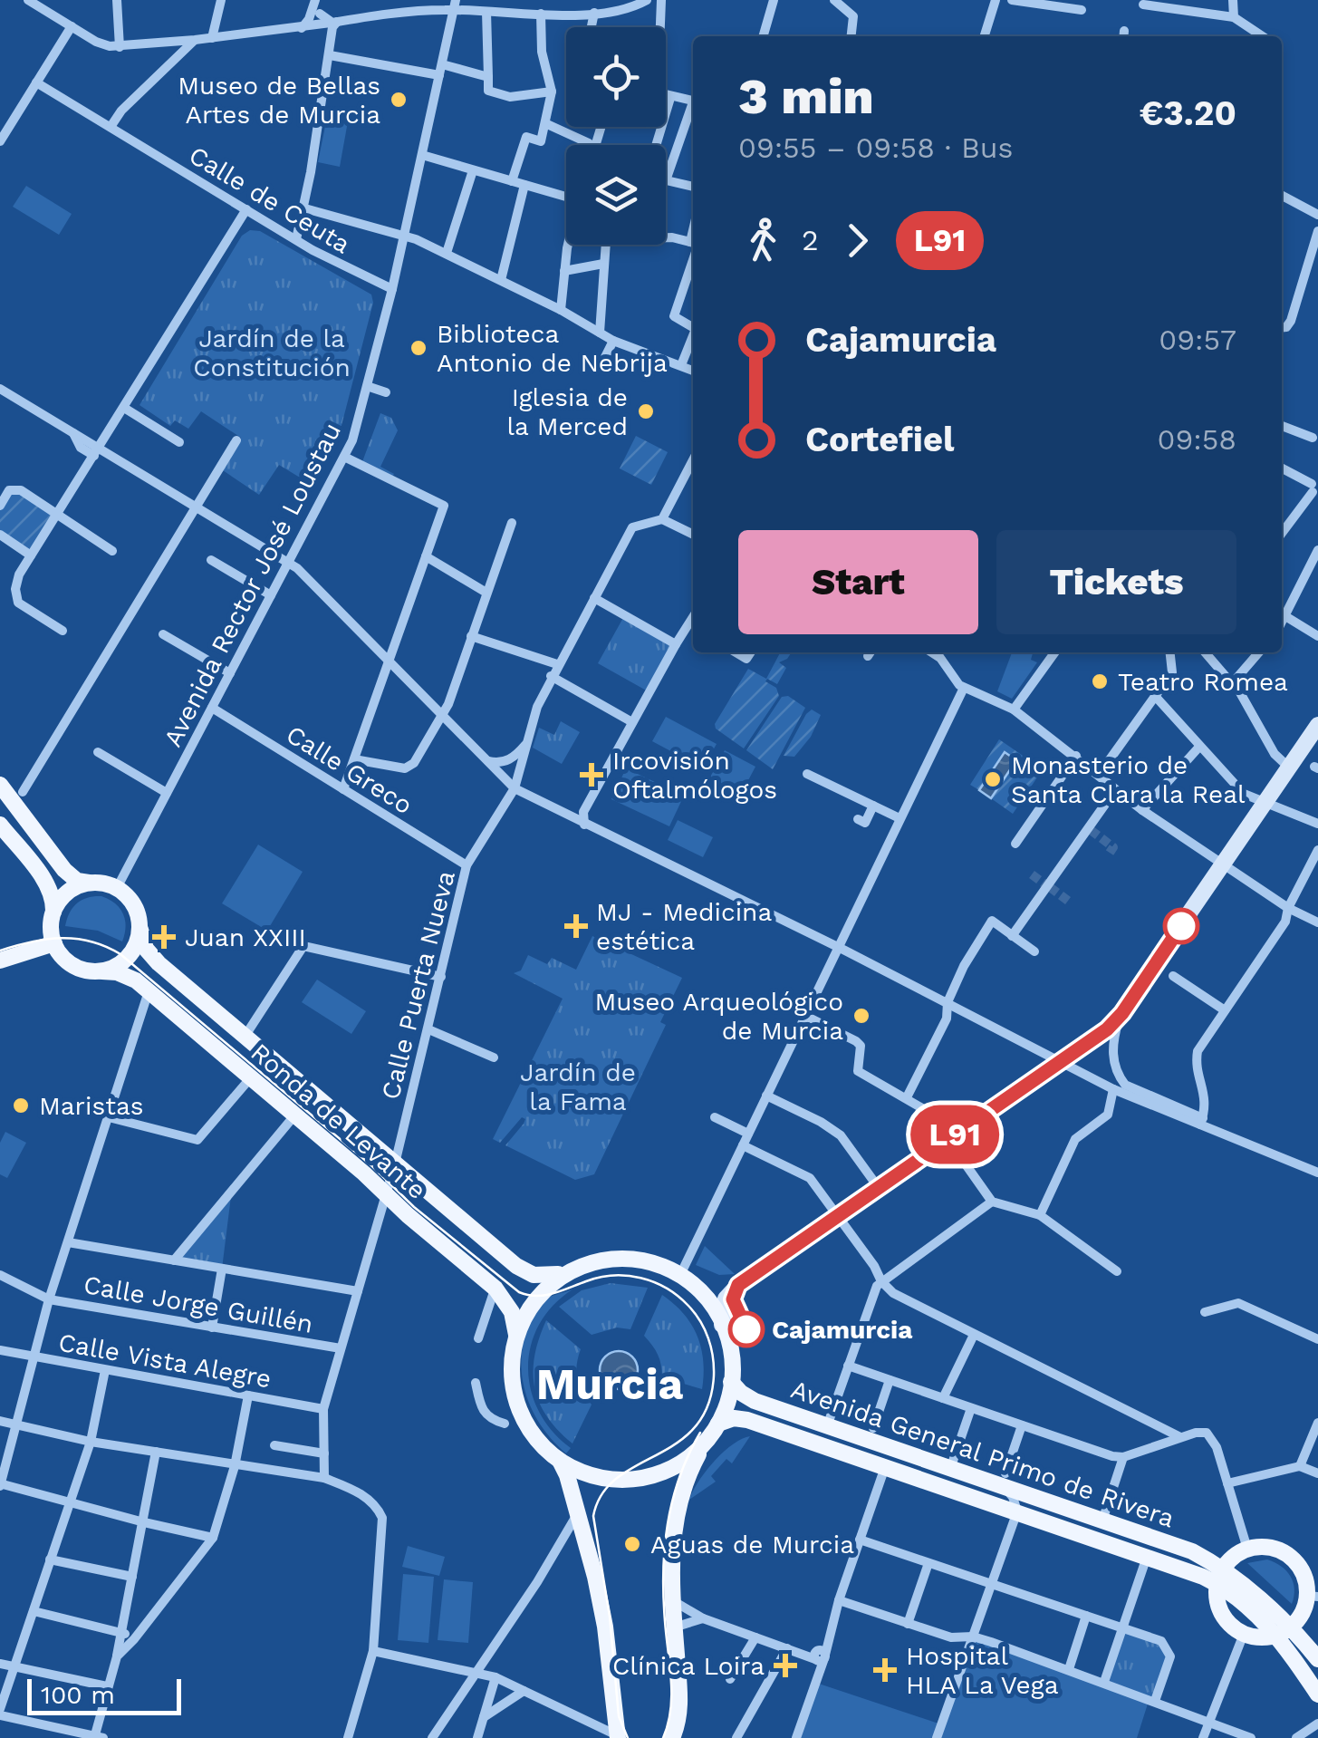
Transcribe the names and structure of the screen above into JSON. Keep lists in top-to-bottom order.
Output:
{
  "streets": {
    "main road": ["Ronda de Levante", "Avenida General Primo de Rivera"],
    "street": [
      "Calle de Ceuta",
      "Avenida Rector José Loustau",
      "Calle Greco",
      "Calle Puerta Nueva",
      "Calle Jorge Guillén",
      "Calle Vista Alegre"
    ]
  },
  "crossings": [
    ["Calle de Ceuta", "Avenida Rector José Loustau"],
    ["Avenida Rector José Loustau", "Calle Greco"],
    ["Avenida Rector José Loustau", "Ronda de Levante"],
    ["Calle Greco", "Calle Puerta Nueva"],
    ["Calle Puerta Nueva", "Ronda de Levante"],
    ["Calle Puerta Nueva", "Calle Jorge Guillén"],
    ["Calle Puerta Nueva", "Calle Vista Alegre"],
    ["Ronda de Levante", "Avenida General Primo de Rivera"]
  ],
  "districts": ["Murcia"],
  "parks": ["Jardín de la Constitución", "Jardín de la Fama"],
  "places": {
    "other": [
      "Museo de Bellas Artes de Murcia",
      "Biblioteca Antonio de Nebrija",
      "Iglesia de la Merced",
      "Teatro Romea",
      "Monasterio de Santa Clara la Real",
      "Museo Arqueológico de Murcia",
      "Maristas",
      "Cajamurcia",
      "Aguas de Murcia"
    ],
    "health": [
      "Ircovisión Oftalmólogos",
      "MJ - Medicina estética",
      "Juan XXIII",
      "Clínica Loira",
      "Hospital HLA La Vega"
    ]
  },
  "lines": ["bus line L91"],
  "scale_bar": "100 m",
  "page": {
    "on_map": "L91",
    "heading": ["3 min", "09:55 – 09:58 · Bus", "€3.20"],
    "legs": ["2", "L91"],
    "list": [
      {
        "name": "Cajamurcia",
        "value": "09:57"
      },
      {
        "name": "Cortefiel",
        "value": "09:58"
      }
    ],
    "buttons": ["Start", "Tickets"],
    "scale": "100 m"
  }
}
